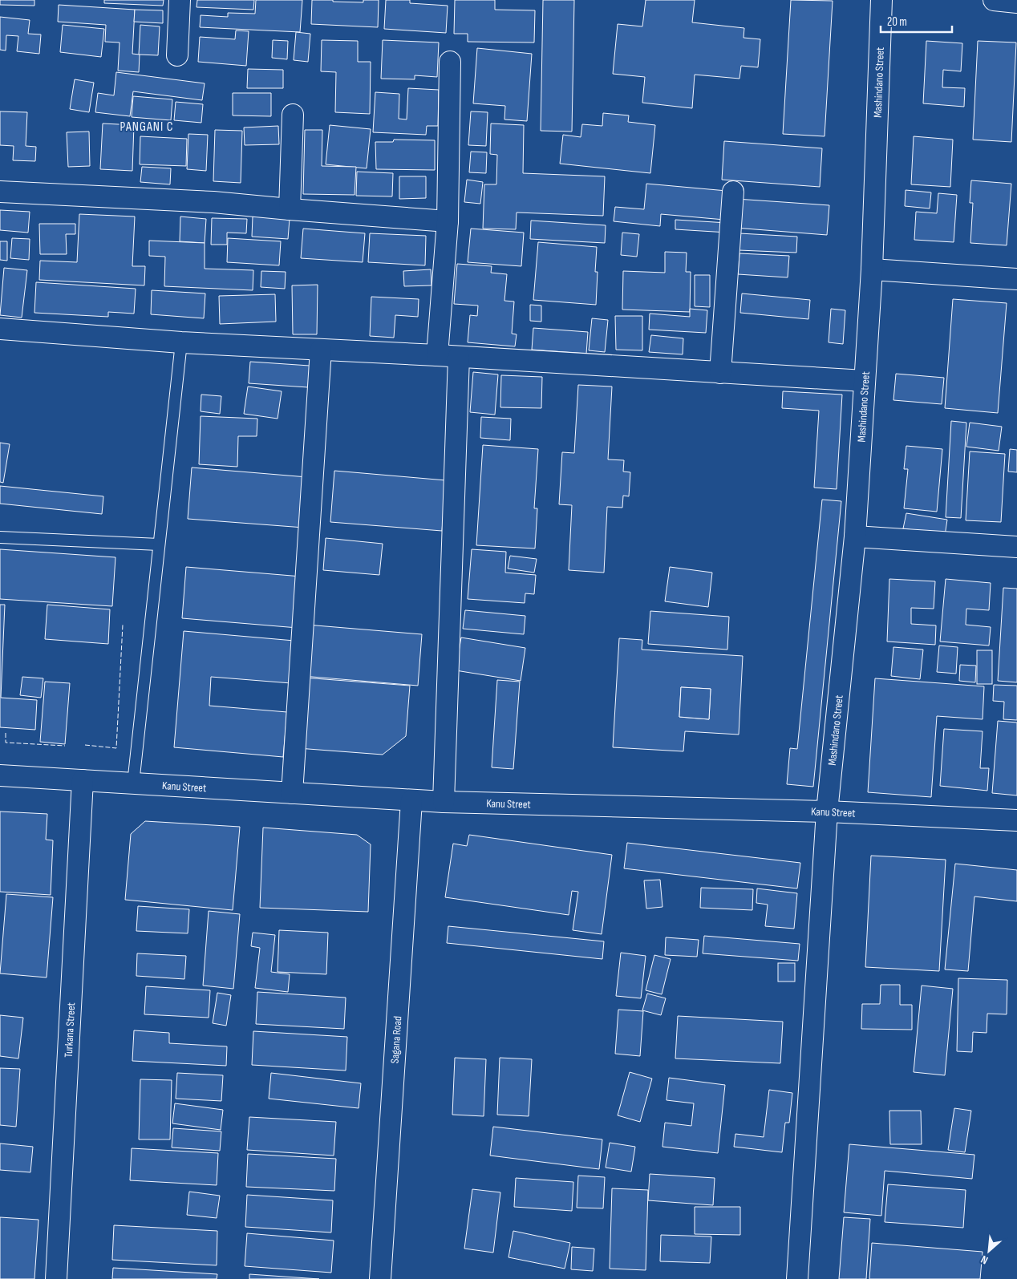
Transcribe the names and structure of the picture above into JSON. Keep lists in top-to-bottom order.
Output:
{
  "streets": {
    "street": [
      "Mashindano Street",
      "Kanu Street",
      "Turkana Street",
      "Sagana Road"
    ]
  },
  "crossings": [
    ["Mashindano Street", "Kanu Street"],
    ["Kanu Street", "Turkana Street"],
    ["Kanu Street", "Sagana Road"]
  ],
  "districts": ["PANGANI C"],
  "scale_bar": "20 m",
  "north": "bottom left"
}
